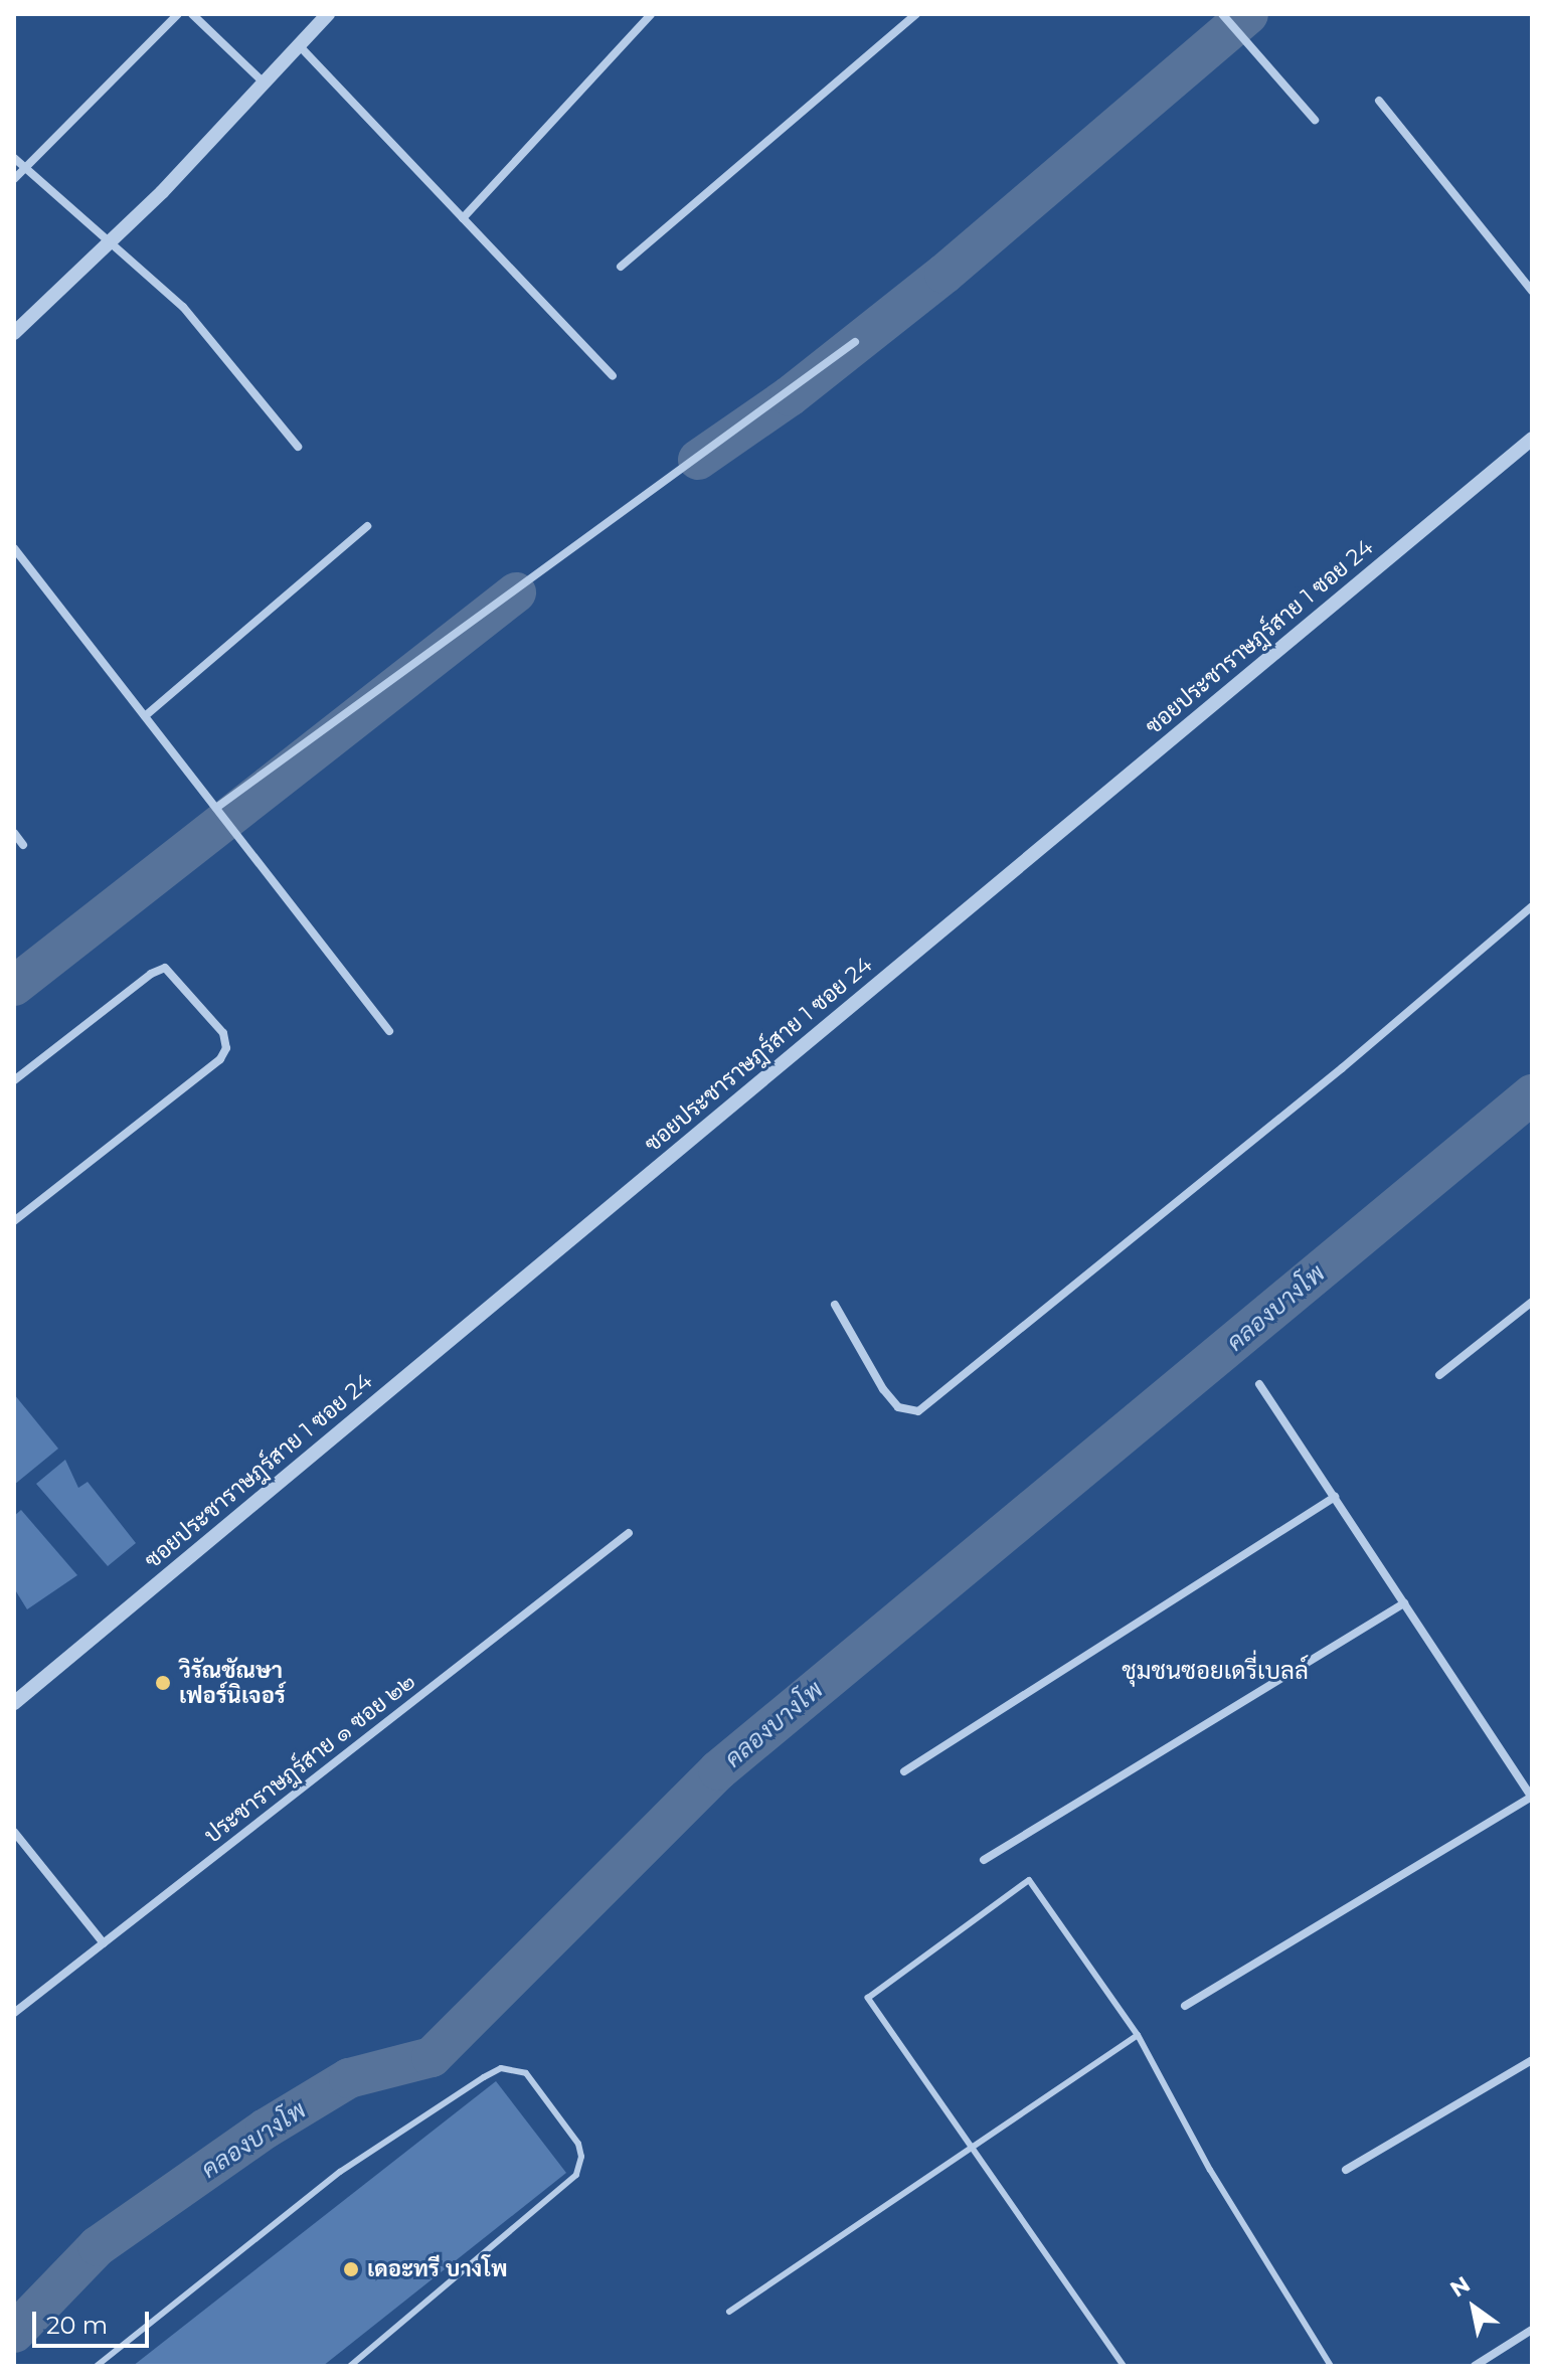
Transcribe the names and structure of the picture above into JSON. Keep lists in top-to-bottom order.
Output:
{
  "streets": {
    "street": ["ซอยประชาราษฎร์สาย 1 ซอย 24", "ประชาราษฎร์สาย ๑ ซอย ๒๒"]
  },
  "districts": ["ชุมชนซอยเดรี่เบลล์"],
  "water": ["คลองบางโพ"],
  "places": ["วิรัณชัณษา เฟอร์นิเจอร์", "เดอะทรี บางโพ"],
  "scale_bar": "20 m",
  "north": "top left"
}
